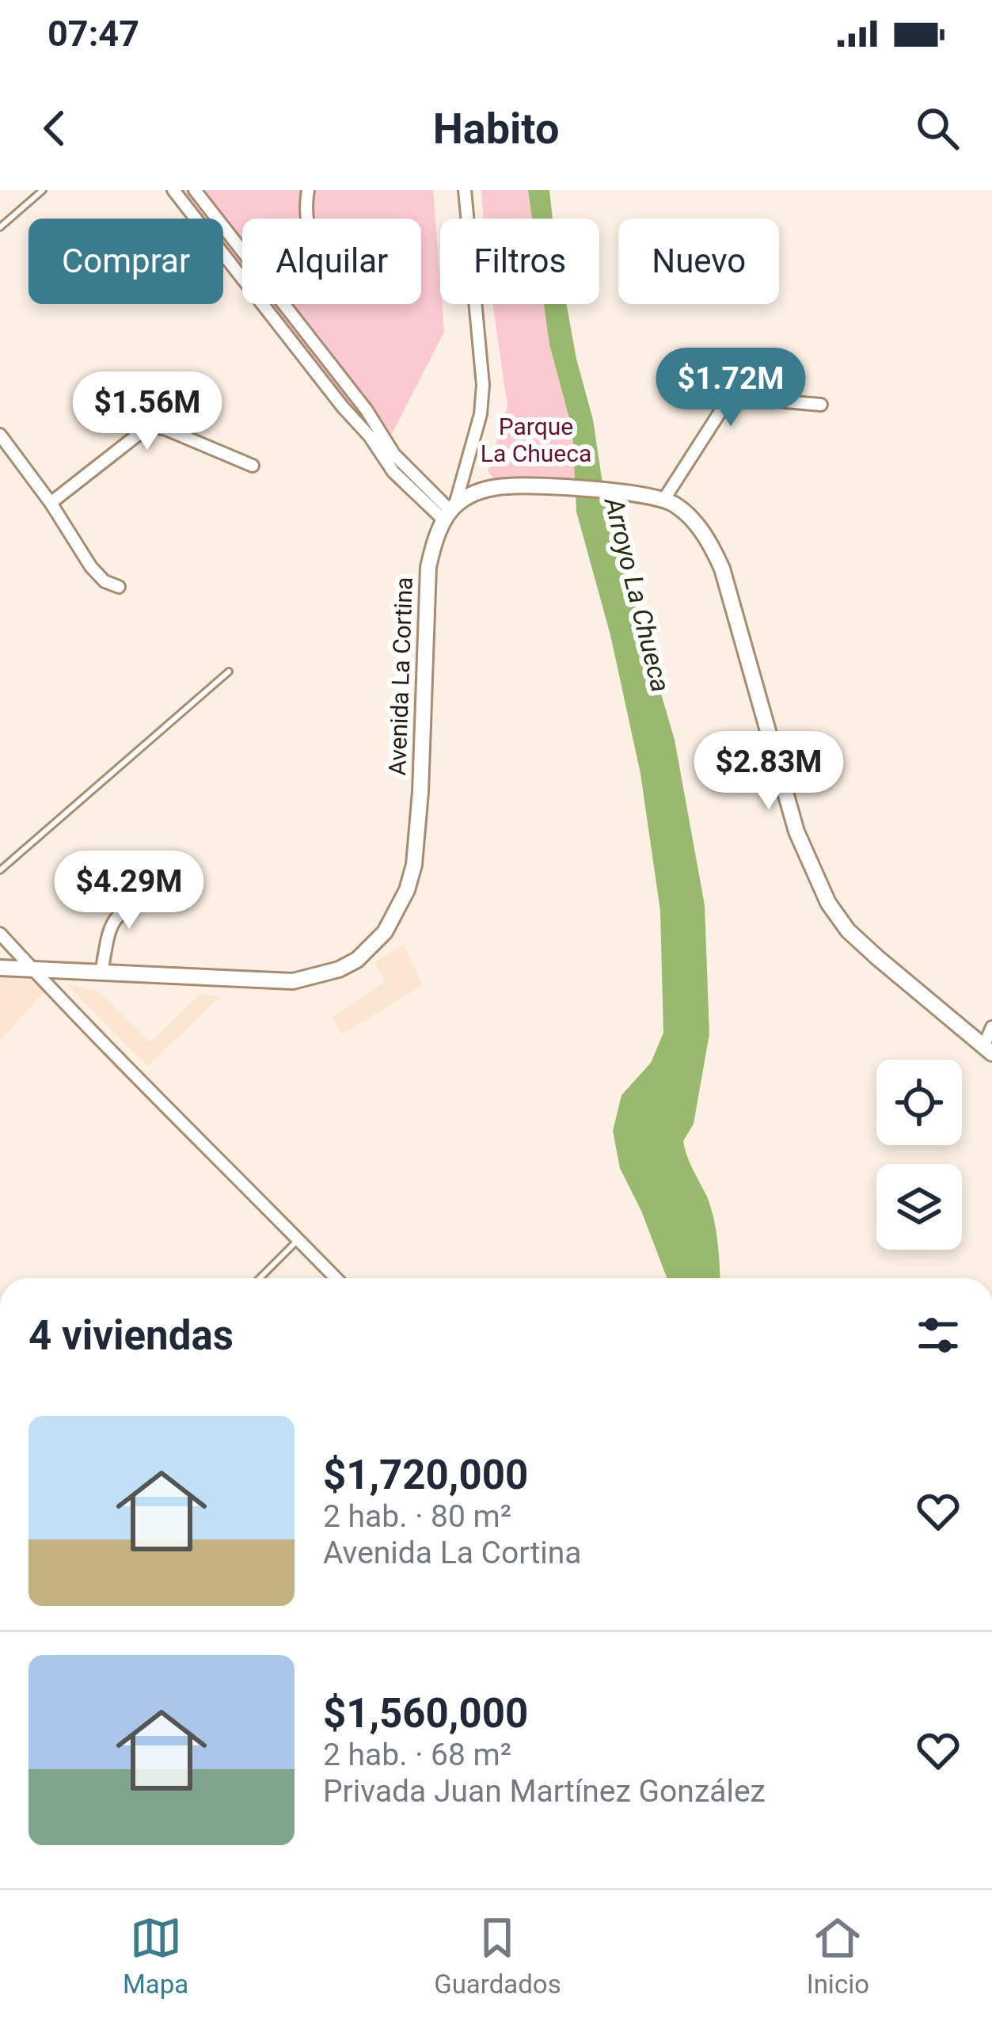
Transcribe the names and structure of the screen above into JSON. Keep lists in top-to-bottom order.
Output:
{
  "streets": {
    "main road": ["Avenida La Cortina"]
  },
  "water": ["Arroyo La Chueca"],
  "parks": ["Parque La Chueca"],
  "page": {
    "status": "07:47",
    "header": "Habito",
    "chip": [
      "Comprar",
      "Alquilar",
      "Filtros",
      "Nuevo"
    ],
    "price": [
      "$1.72M",
      "$1.56M",
      "$2.83M",
      "$4.29M"
    ],
    "heading": "4 viviendas",
    "list": [
      {
        "name": "$1,720,000",
        "note": "2 hab. · 80 m² · Avenida La Cortina"
      },
      {
        "name": "$1,560,000",
        "note": "2 hab. · 68 m² · Privada Juan Martínez González"
      }
    ],
    "tabs": ["Mapa", "Guardados", "Inicio"]
  }
}
